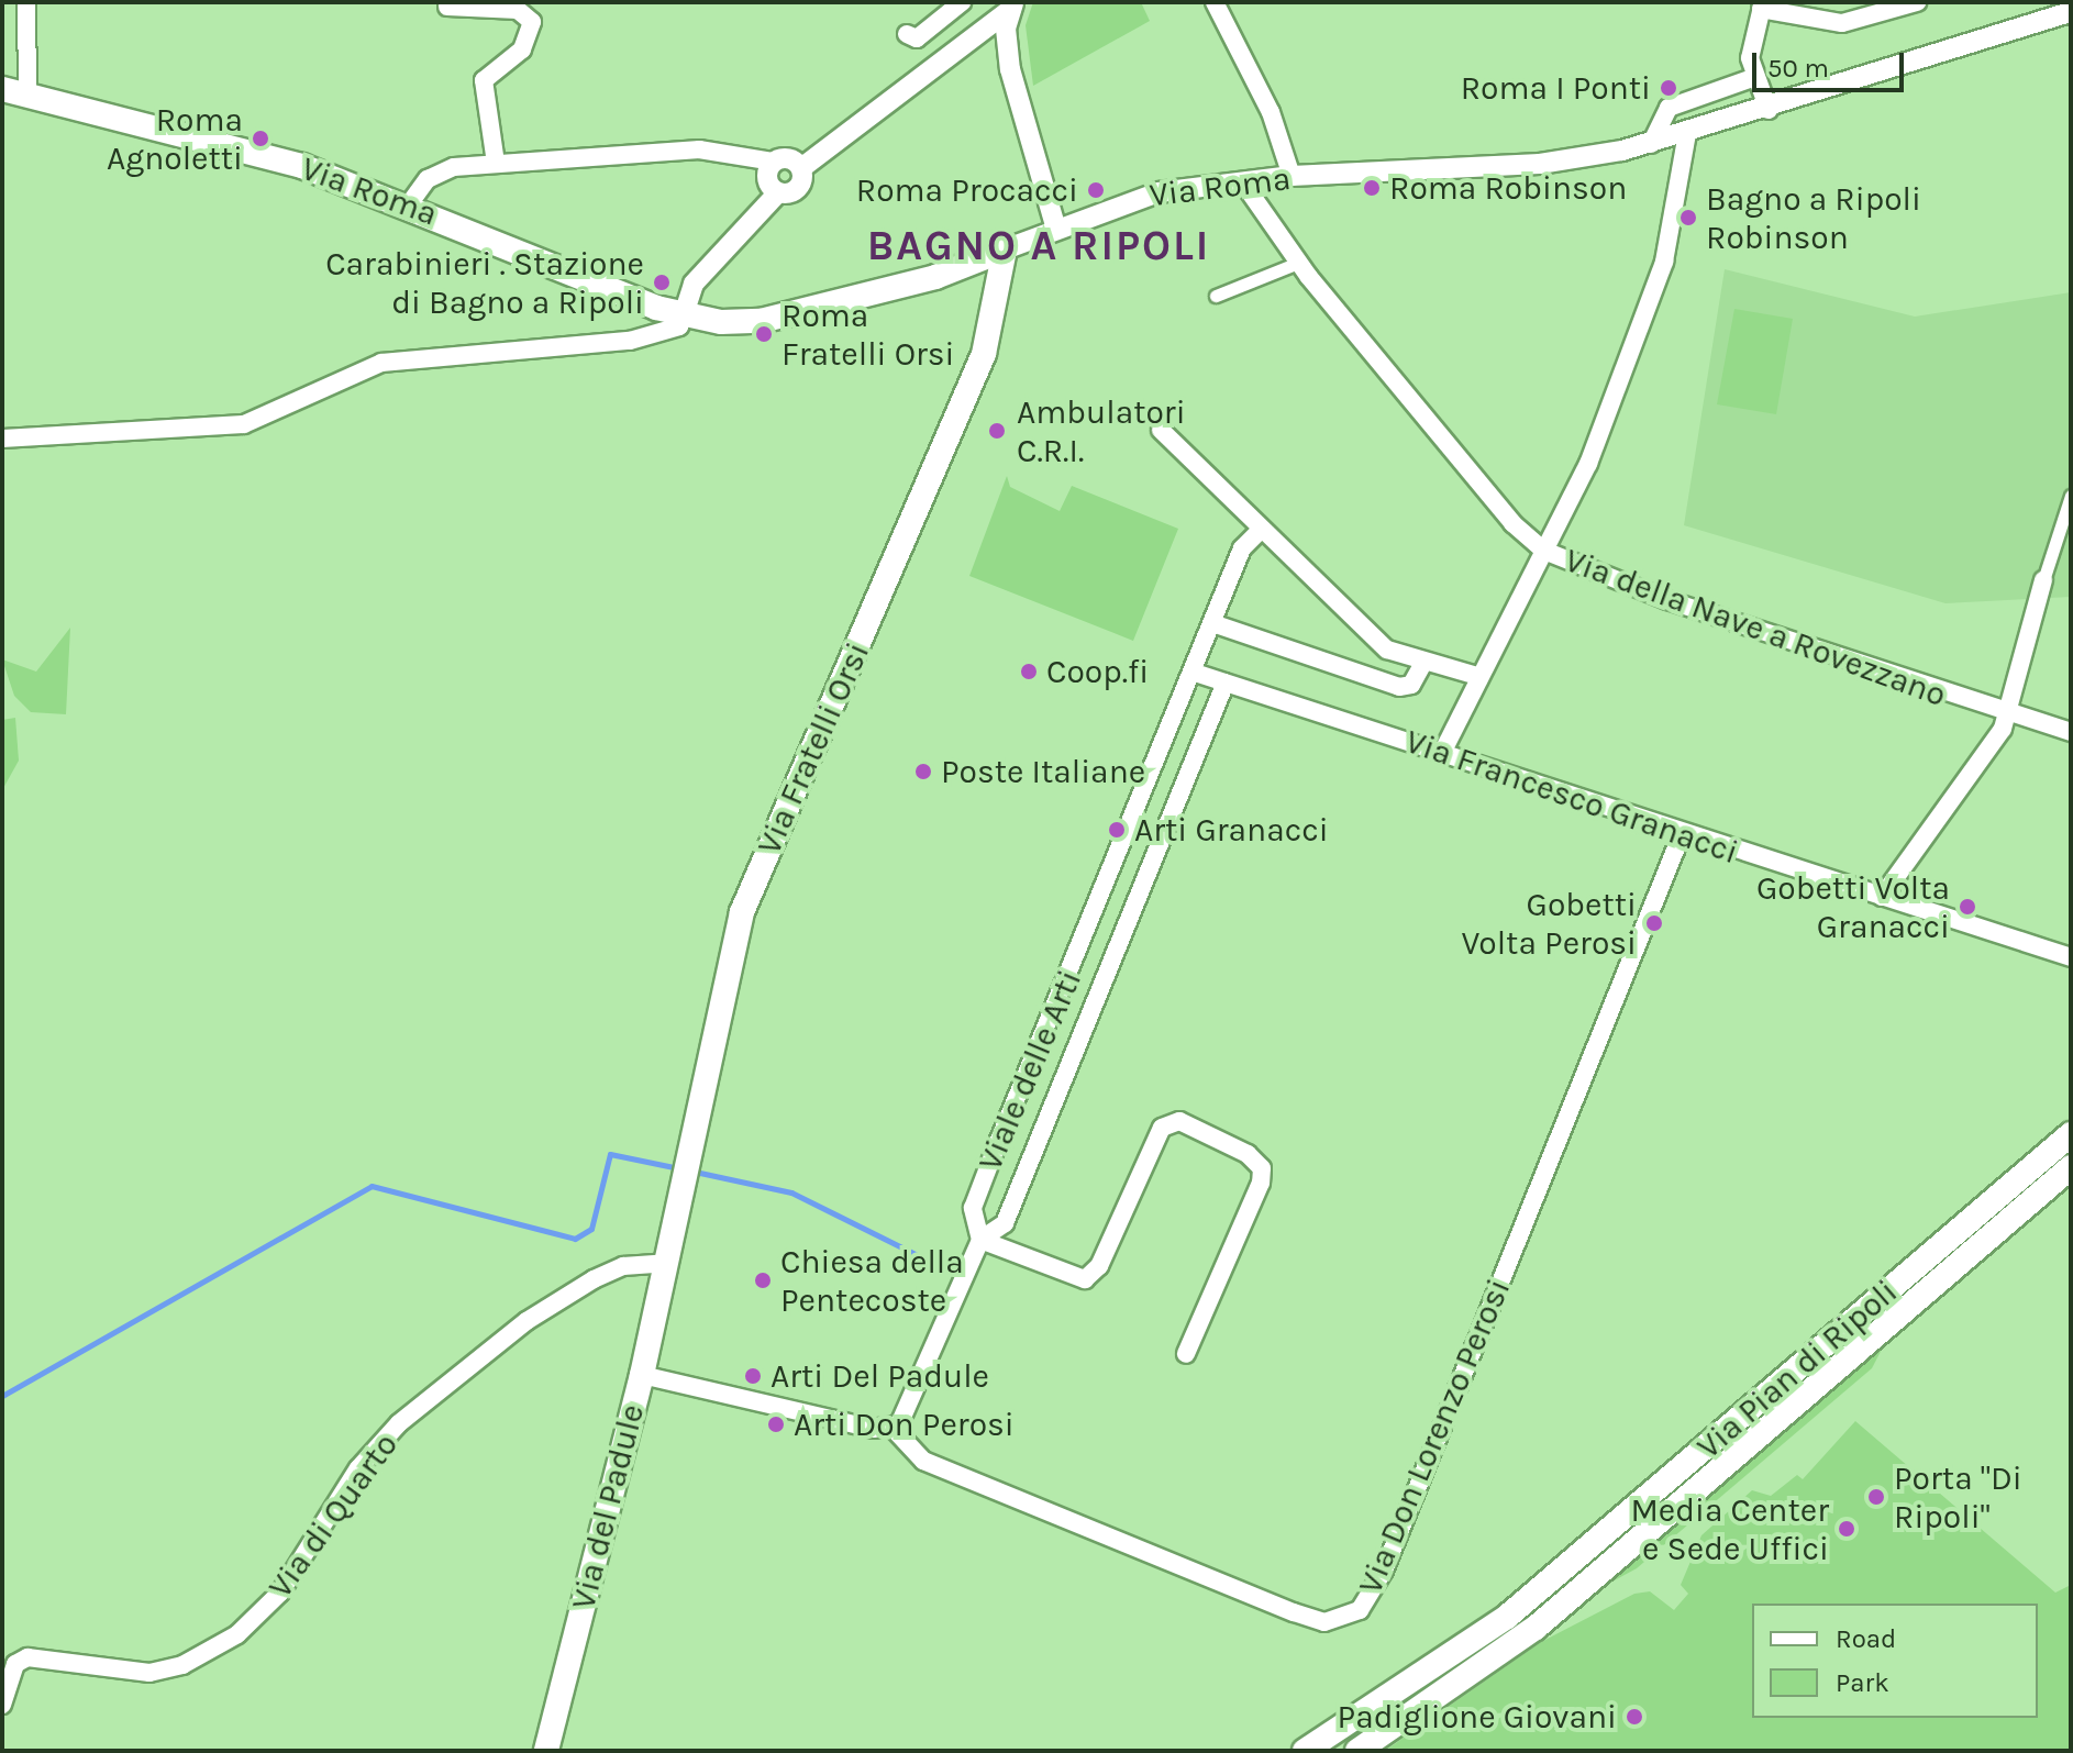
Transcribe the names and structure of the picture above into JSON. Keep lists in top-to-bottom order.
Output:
{
  "streets": {
    "main road": [
      "Via Roma",
      "Via Fratelli Orsi",
      "Via Pian di Ripoli",
      "Via del Padule"
    ],
    "street": [
      "Via della Nave a Rovezzano",
      "Via Francesco Granacci",
      "Viale delle Arti",
      "Via Don Lorenzo Perosi",
      "Via di Quarto"
    ]
  },
  "crossings": [
    ["Via Roma", "Via della Nave a Rovezzano"],
    ["Via Roma", "Via Fratelli Orsi"],
    ["Via Fratelli Orsi", "Via del Padule"],
    ["Via Fratelli Orsi", "Via di Quarto"],
    ["Via Francesco Granacci", "Viale delle Arti"],
    ["Via Francesco Granacci", "Via Don Lorenzo Perosi"],
    ["Viale delle Arti", "Via Don Lorenzo Perosi"],
    ["Via del Padule", "Via di Quarto"]
  ],
  "districts": ["BAGNO A RIPOLI"],
  "places": [
    "Roma I Ponti",
    "Roma Agnoletti",
    "Roma Robinson",
    "Roma Procacci",
    "Bagno a Ripoli Robinson",
    "Carabinieri . Stazione di Bagno a Ripoli",
    "Roma Fratelli Orsi",
    "Ambulatori C.R.I.",
    "Coop.fi",
    "Poste Italiane",
    "Arti Granacci",
    "Gobetti Volta Granacci",
    "Gobetti Volta Perosi",
    "Chiesa della Pentecoste",
    "Arti Del Padule",
    "Arti Don Perosi",
    "Porta \"Di Ripoli\"",
    "Media Center e Sede Uffici",
    "Padiglione Giovani"
  ],
  "legend": ["Road", "Park"],
  "scale_bar": "50 m"
}
